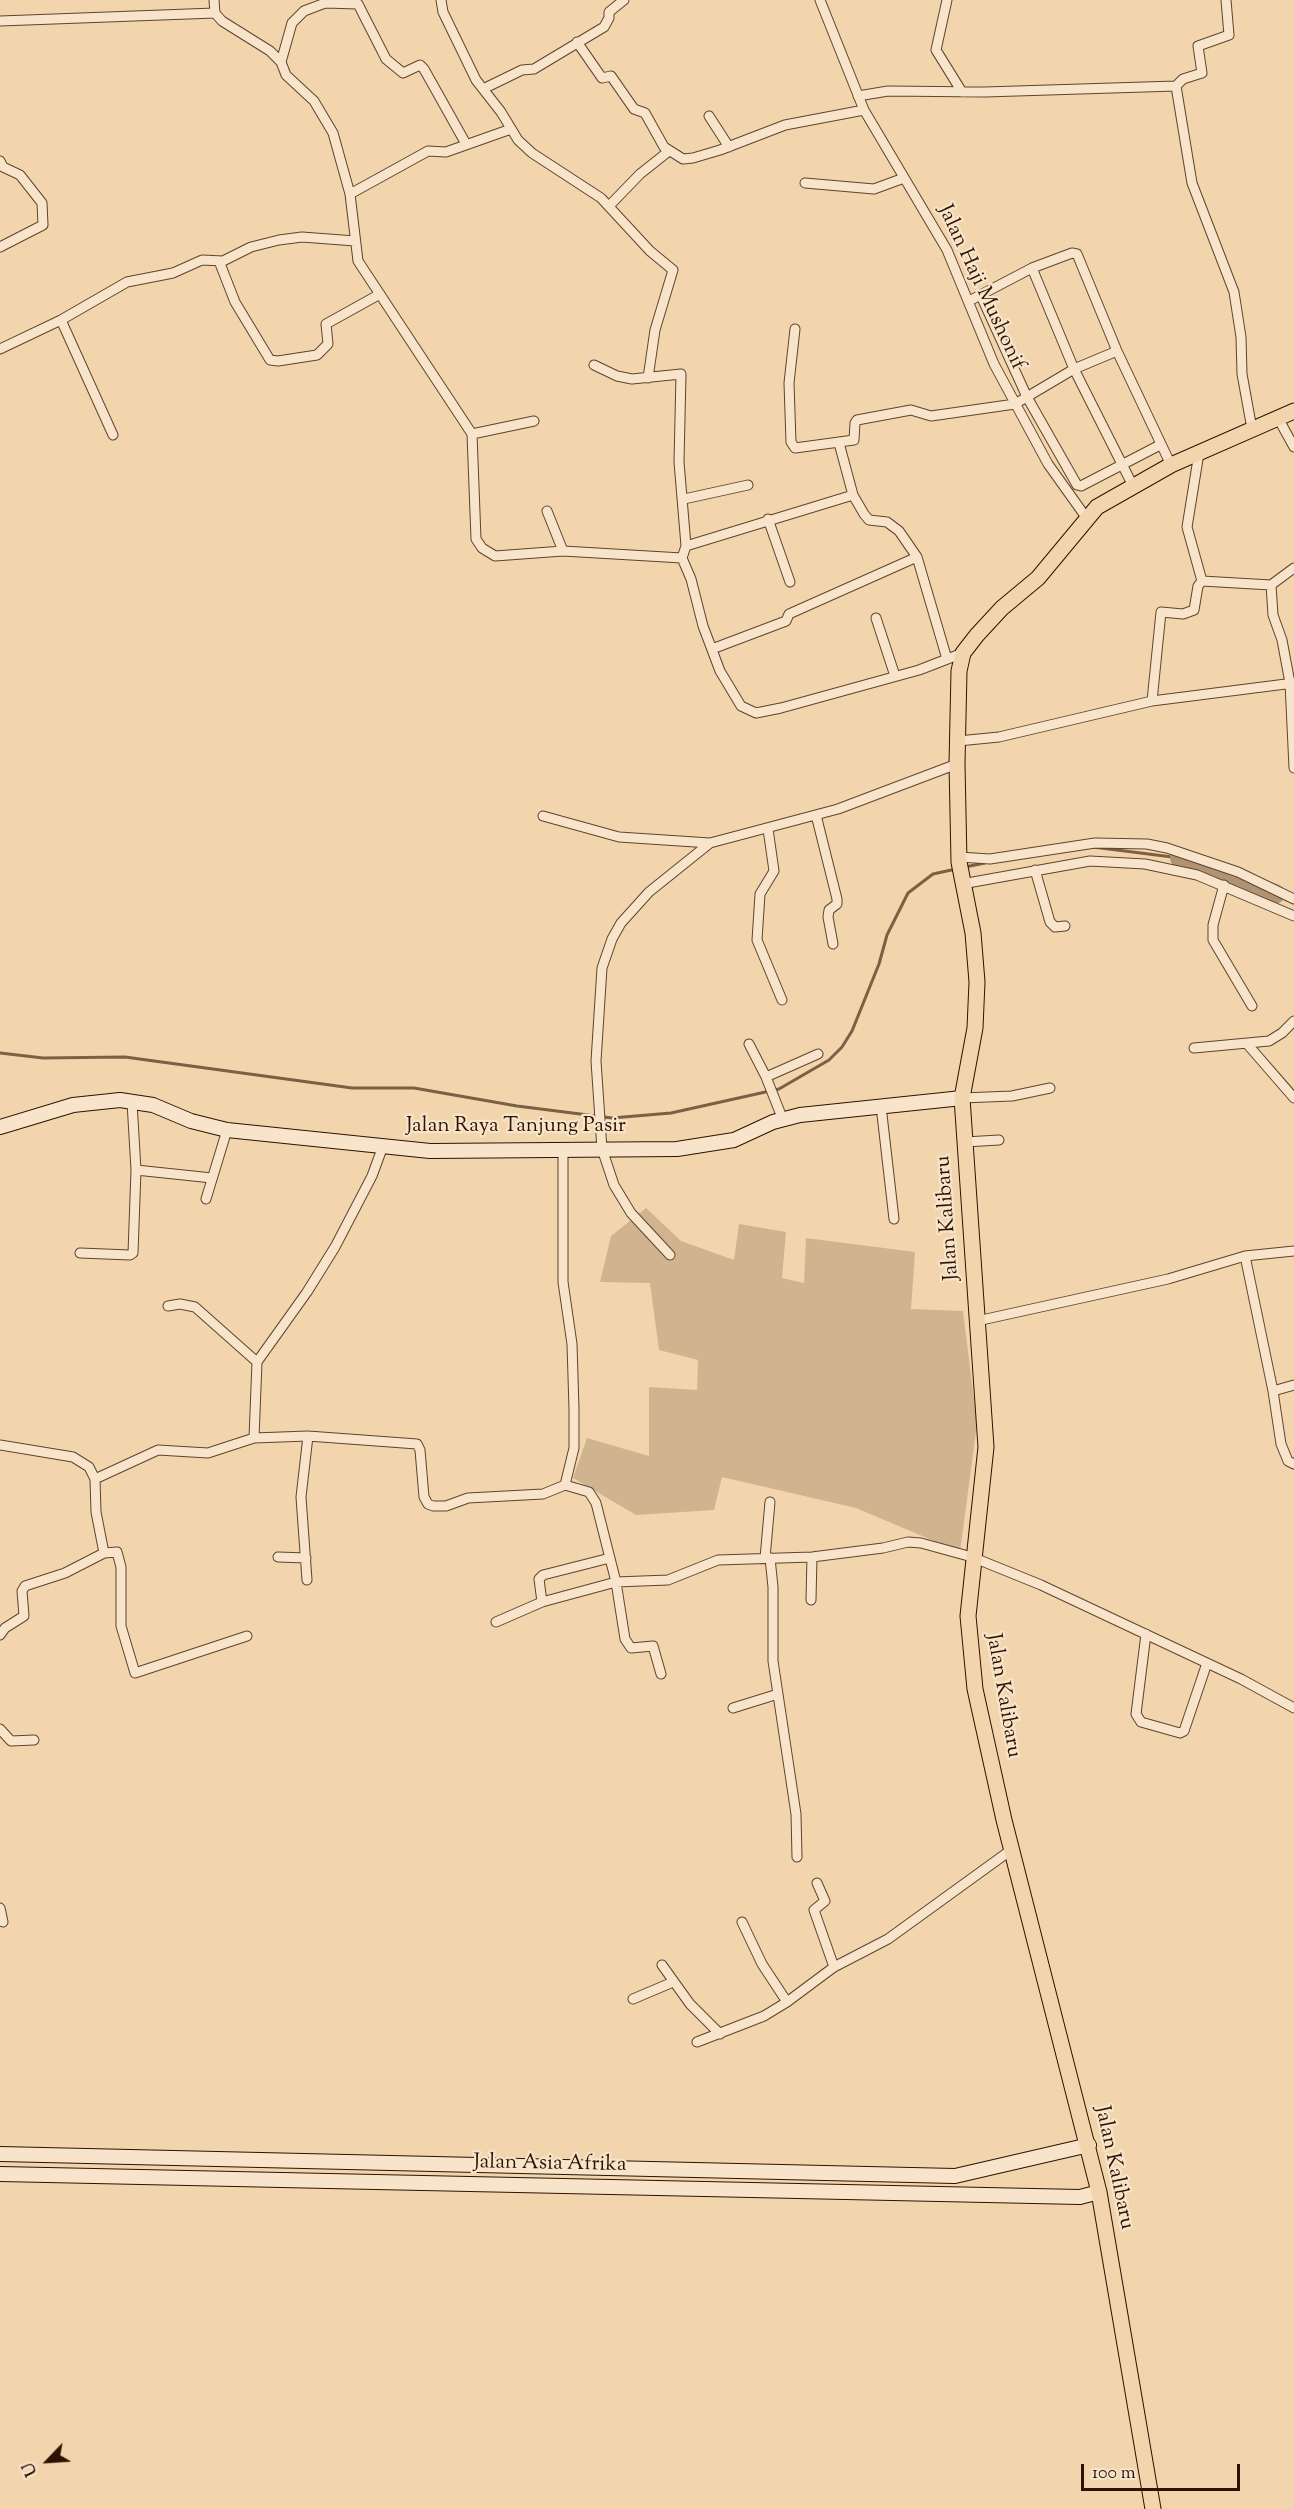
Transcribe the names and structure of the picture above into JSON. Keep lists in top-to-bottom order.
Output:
{
  "streets": {
    "main road": ["Jalan Kalibaru"],
    "street": ["Jalan Haji Mushonif", "Jalan Raya Tanjung Pasir", "Jalan Asia Afrika"]
  },
  "crossings": [
    ["Jalan Raya Tanjung Pasir", "Jalan Kalibaru"],
    ["Jalan Kalibaru", "Jalan Asia Afrika"]
  ],
  "scale_bar": "100 m",
  "north": "bottom left"
}
